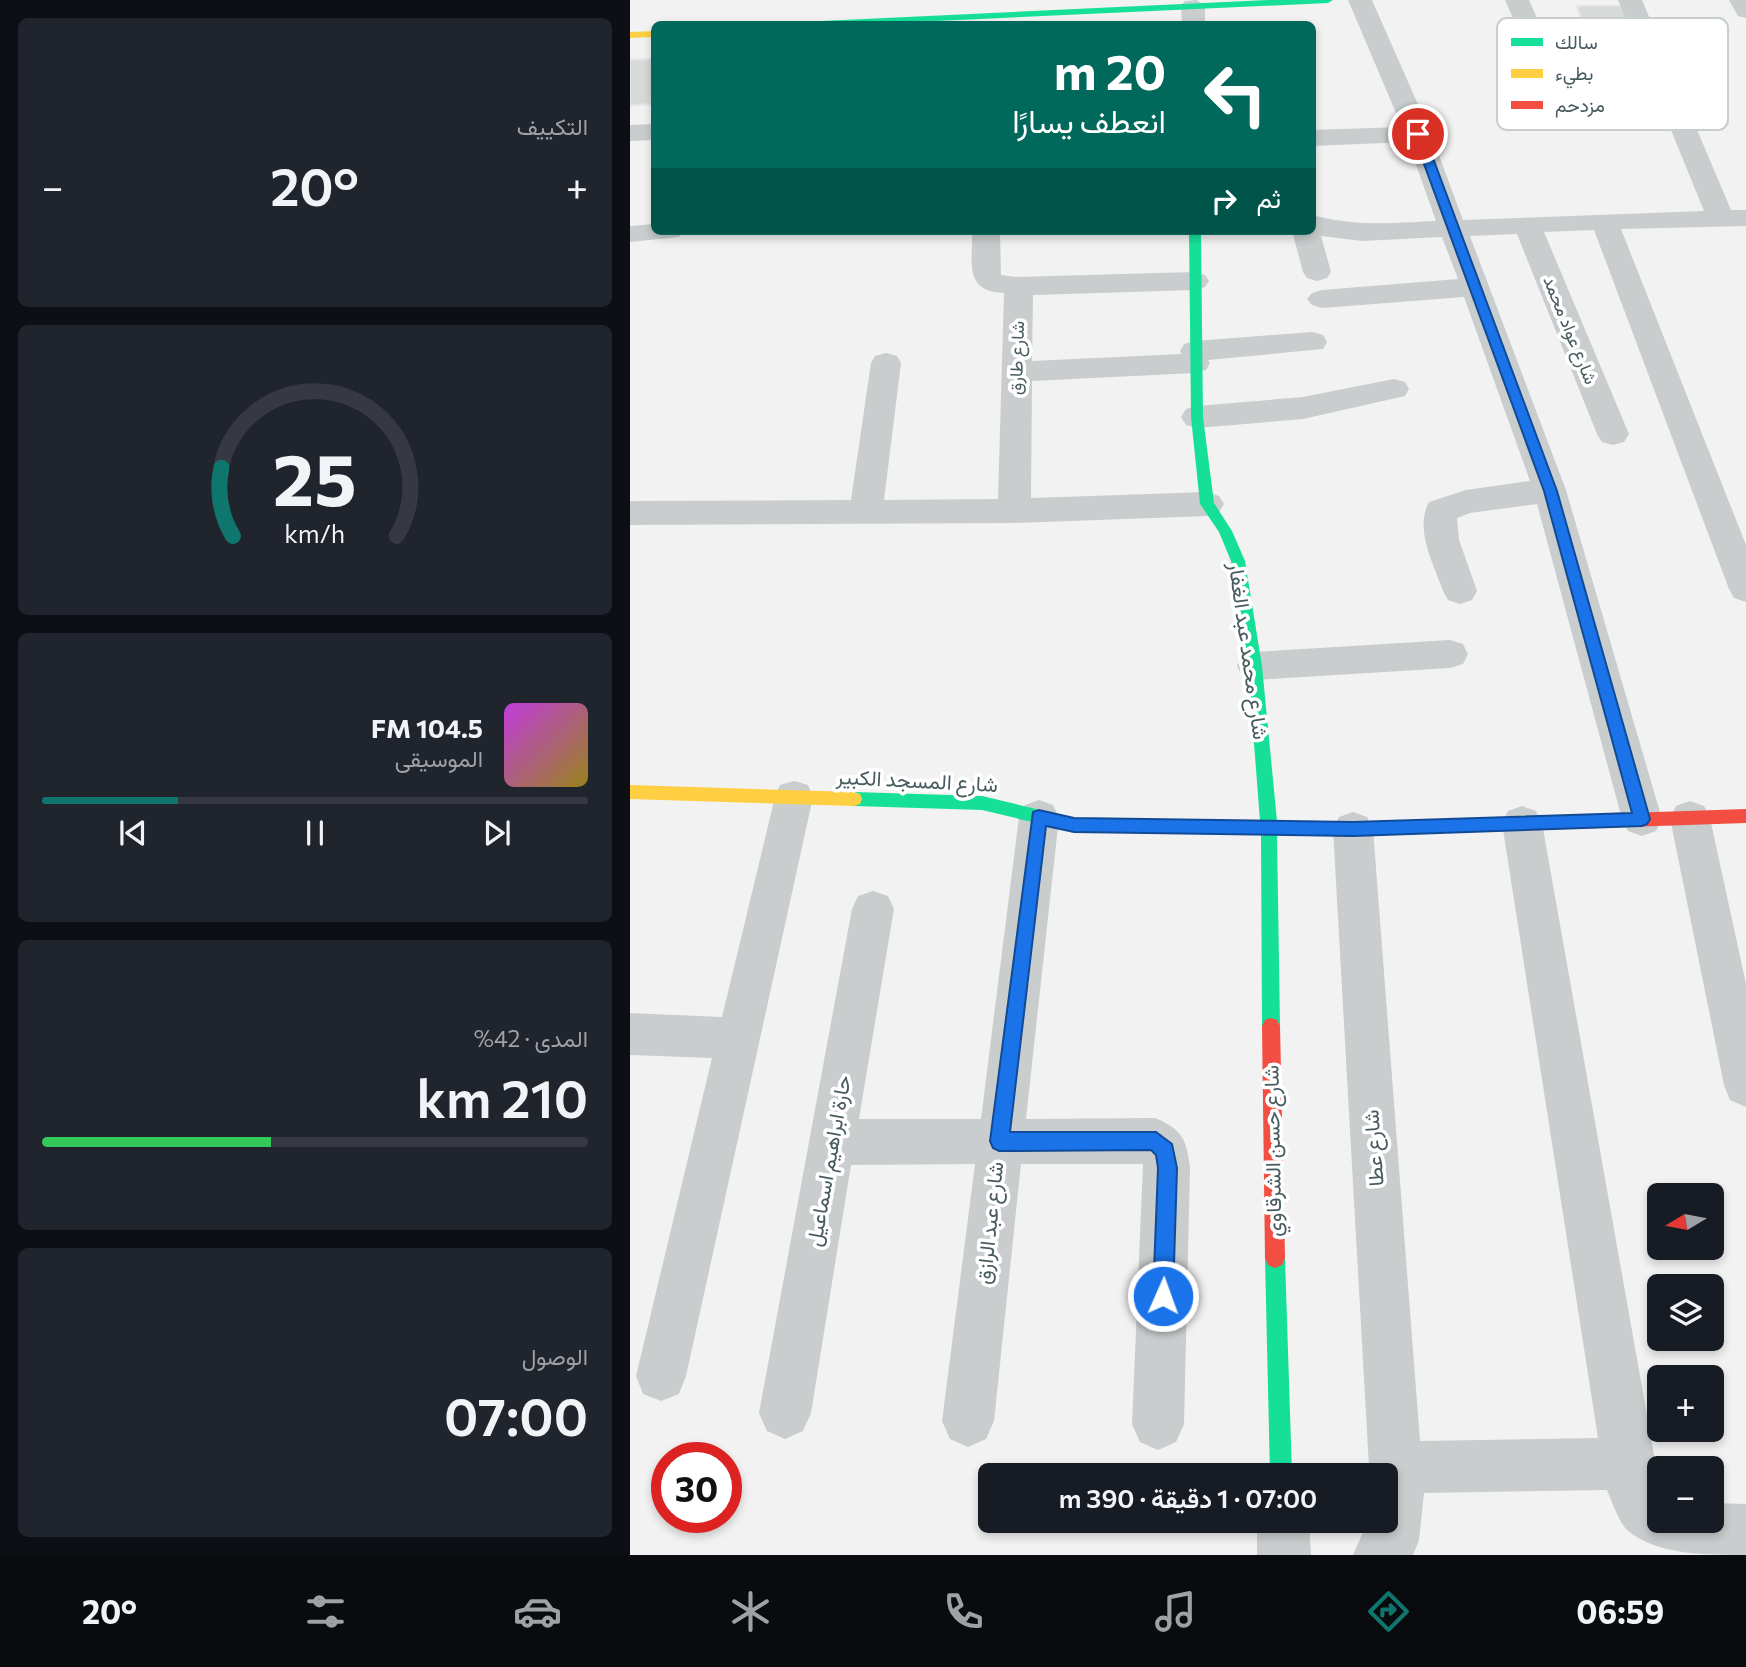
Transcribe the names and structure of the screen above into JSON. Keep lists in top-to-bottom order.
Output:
{
  "streets": {
    "street": [
      "شارع عواد محمد",
      "شارع طارق",
      "شارع محمد عبد الغفار",
      "شارع المسجد الكبير",
      "شارع عطا",
      "شارع حسن الشرقاوي",
      "حارة ابراهيم اسماعيل",
      "شارع عبد الرازق"
    ]
  },
  "crossings": [
    ["شارع محمد عبد الغفار", "شارع المسجد الكبير"],
    ["شارع محمد عبد الغفار", "شارع حسن الشرقاوي"],
    ["شارع المسجد الكبير", "شارع عطا"],
    ["شارع المسجد الكبير", "شارع حسن الشرقاوي"],
    ["شارع المسجد الكبير", "شارع عبد الرازق"]
  ],
  "legend": ["سالك", "بطيء", "مزدحم"],
  "north": "left",
  "page": {
    "tile": [
      "التكييف",
      ["المدى · 42%", "210 km"],
      ["الوصول", "07:00"]
    ],
    "turn": ["20 m", "انعطف يسارًا"],
    "heat": ["−", "20°", "+"],
    "then": "ثم",
    "song": ["104.5 FM", "الموسيقى"],
    "map_buttons": ["+", "−"],
    "limit": "30",
    "trip": "07:00 · 1 دقيقة · 390 m",
    "tabs": ["06:59", "20°"],
    "gauge": ["25", "km/h"]
  }
}
